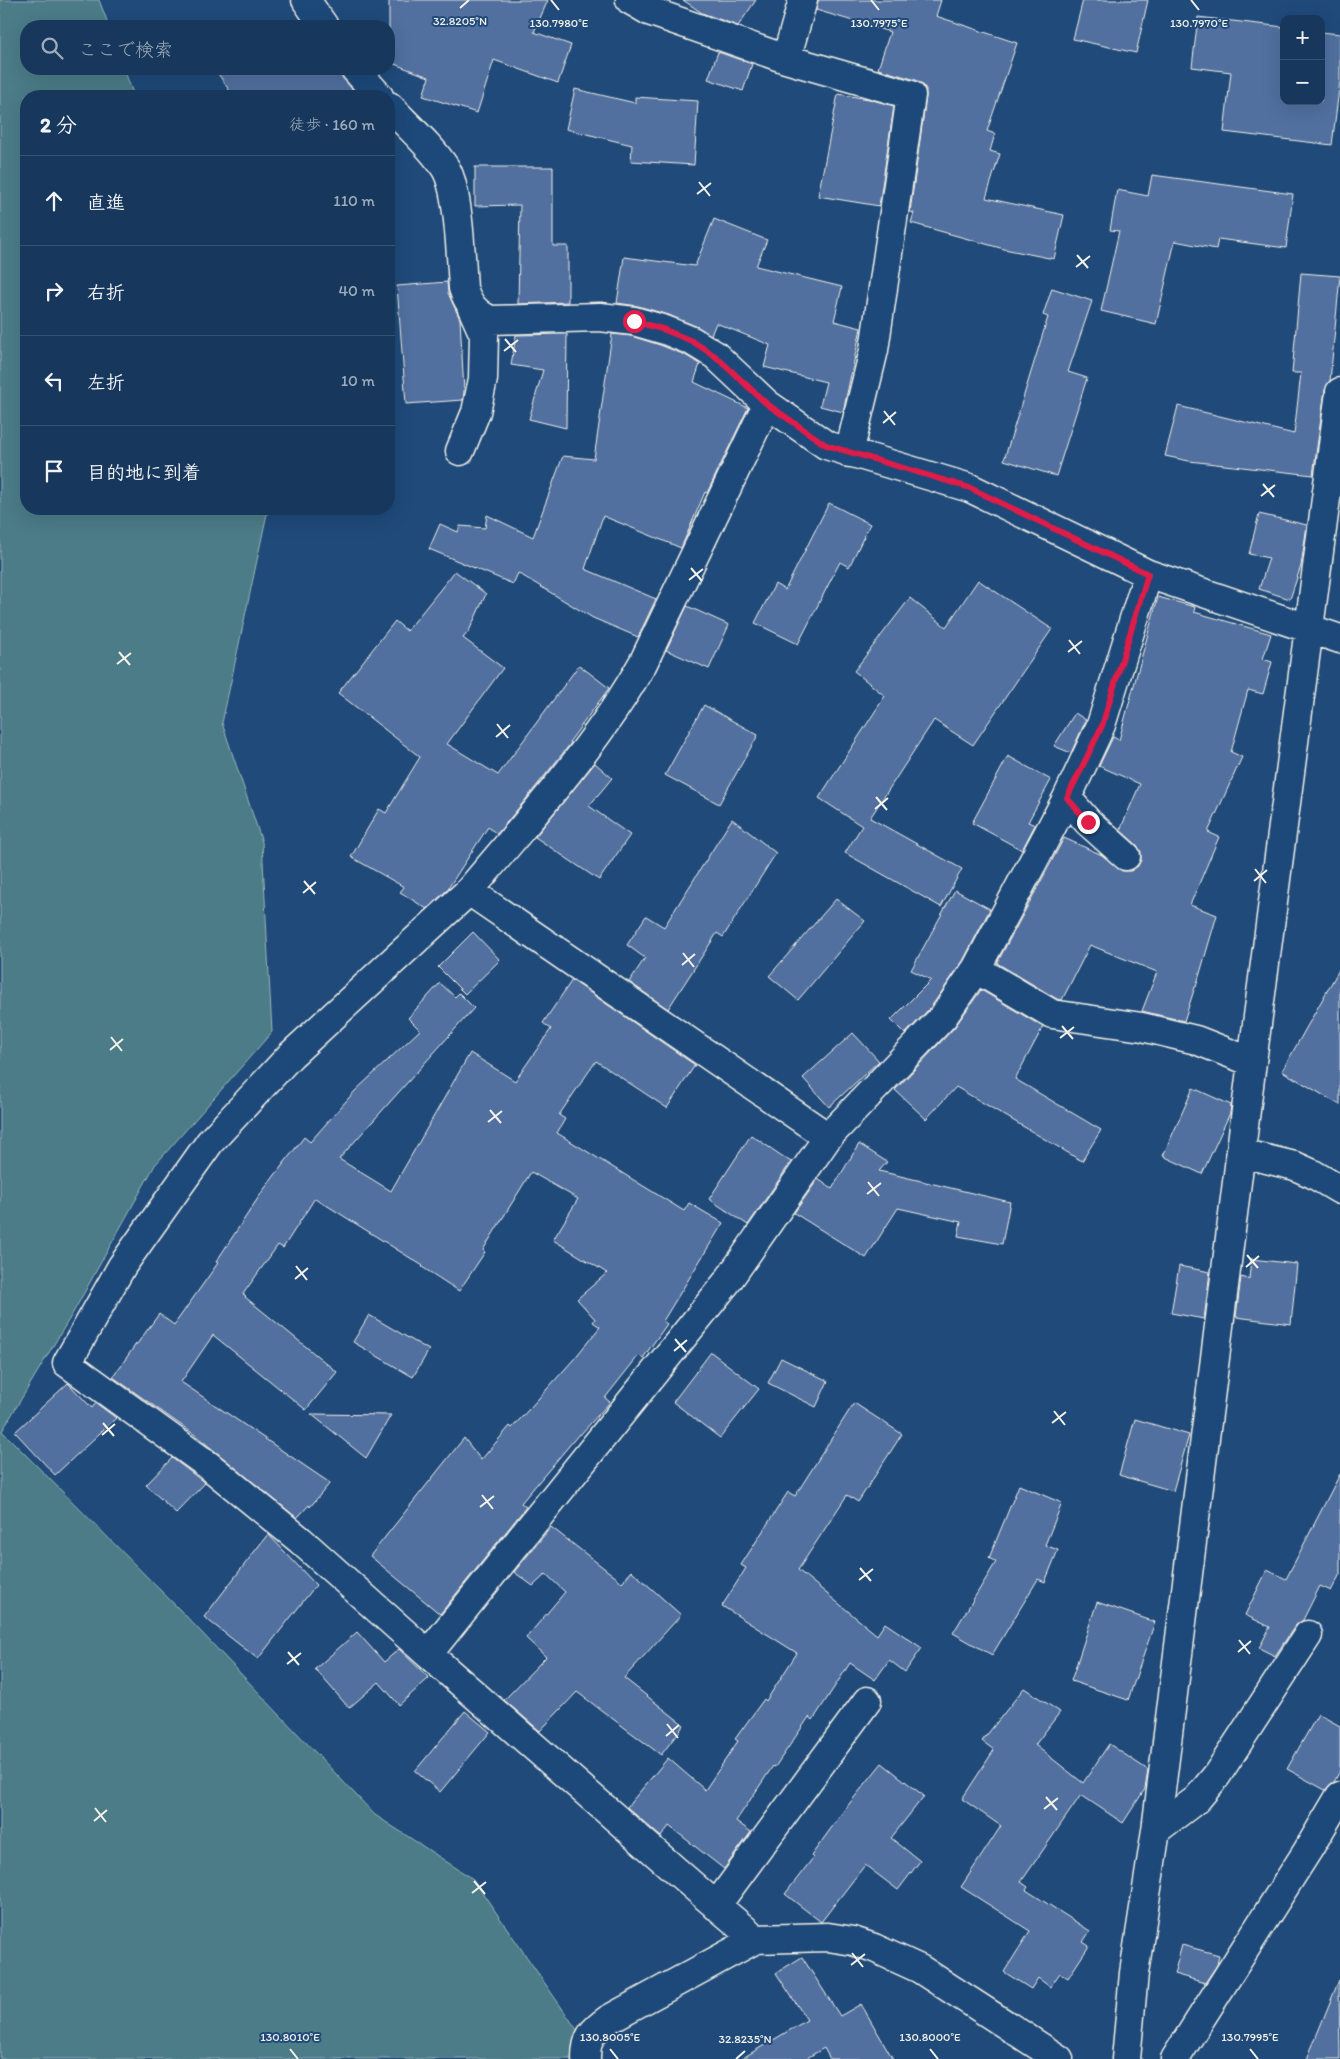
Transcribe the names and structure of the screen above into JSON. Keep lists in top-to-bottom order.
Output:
{
  "page": {
    "map_buttons": ["+", "−"],
    "search": "ここで検索",
    "heading": ["2 分", "徒歩 · 160 m"],
    "list": [
      ["直進", "110 m"],
      ["右折", "40 m"],
      ["左折", "10 m"],
      "目的地に到着"
    ]
  },
  "coordinates": [
    "32.8205°N",
    "130.7980°E",
    "130.7975°E",
    "130.7970°E",
    "130.8010°E",
    "130.8005°E",
    "130.8000°E",
    "130.7995°E",
    "32.8235°N"
  ]
}
